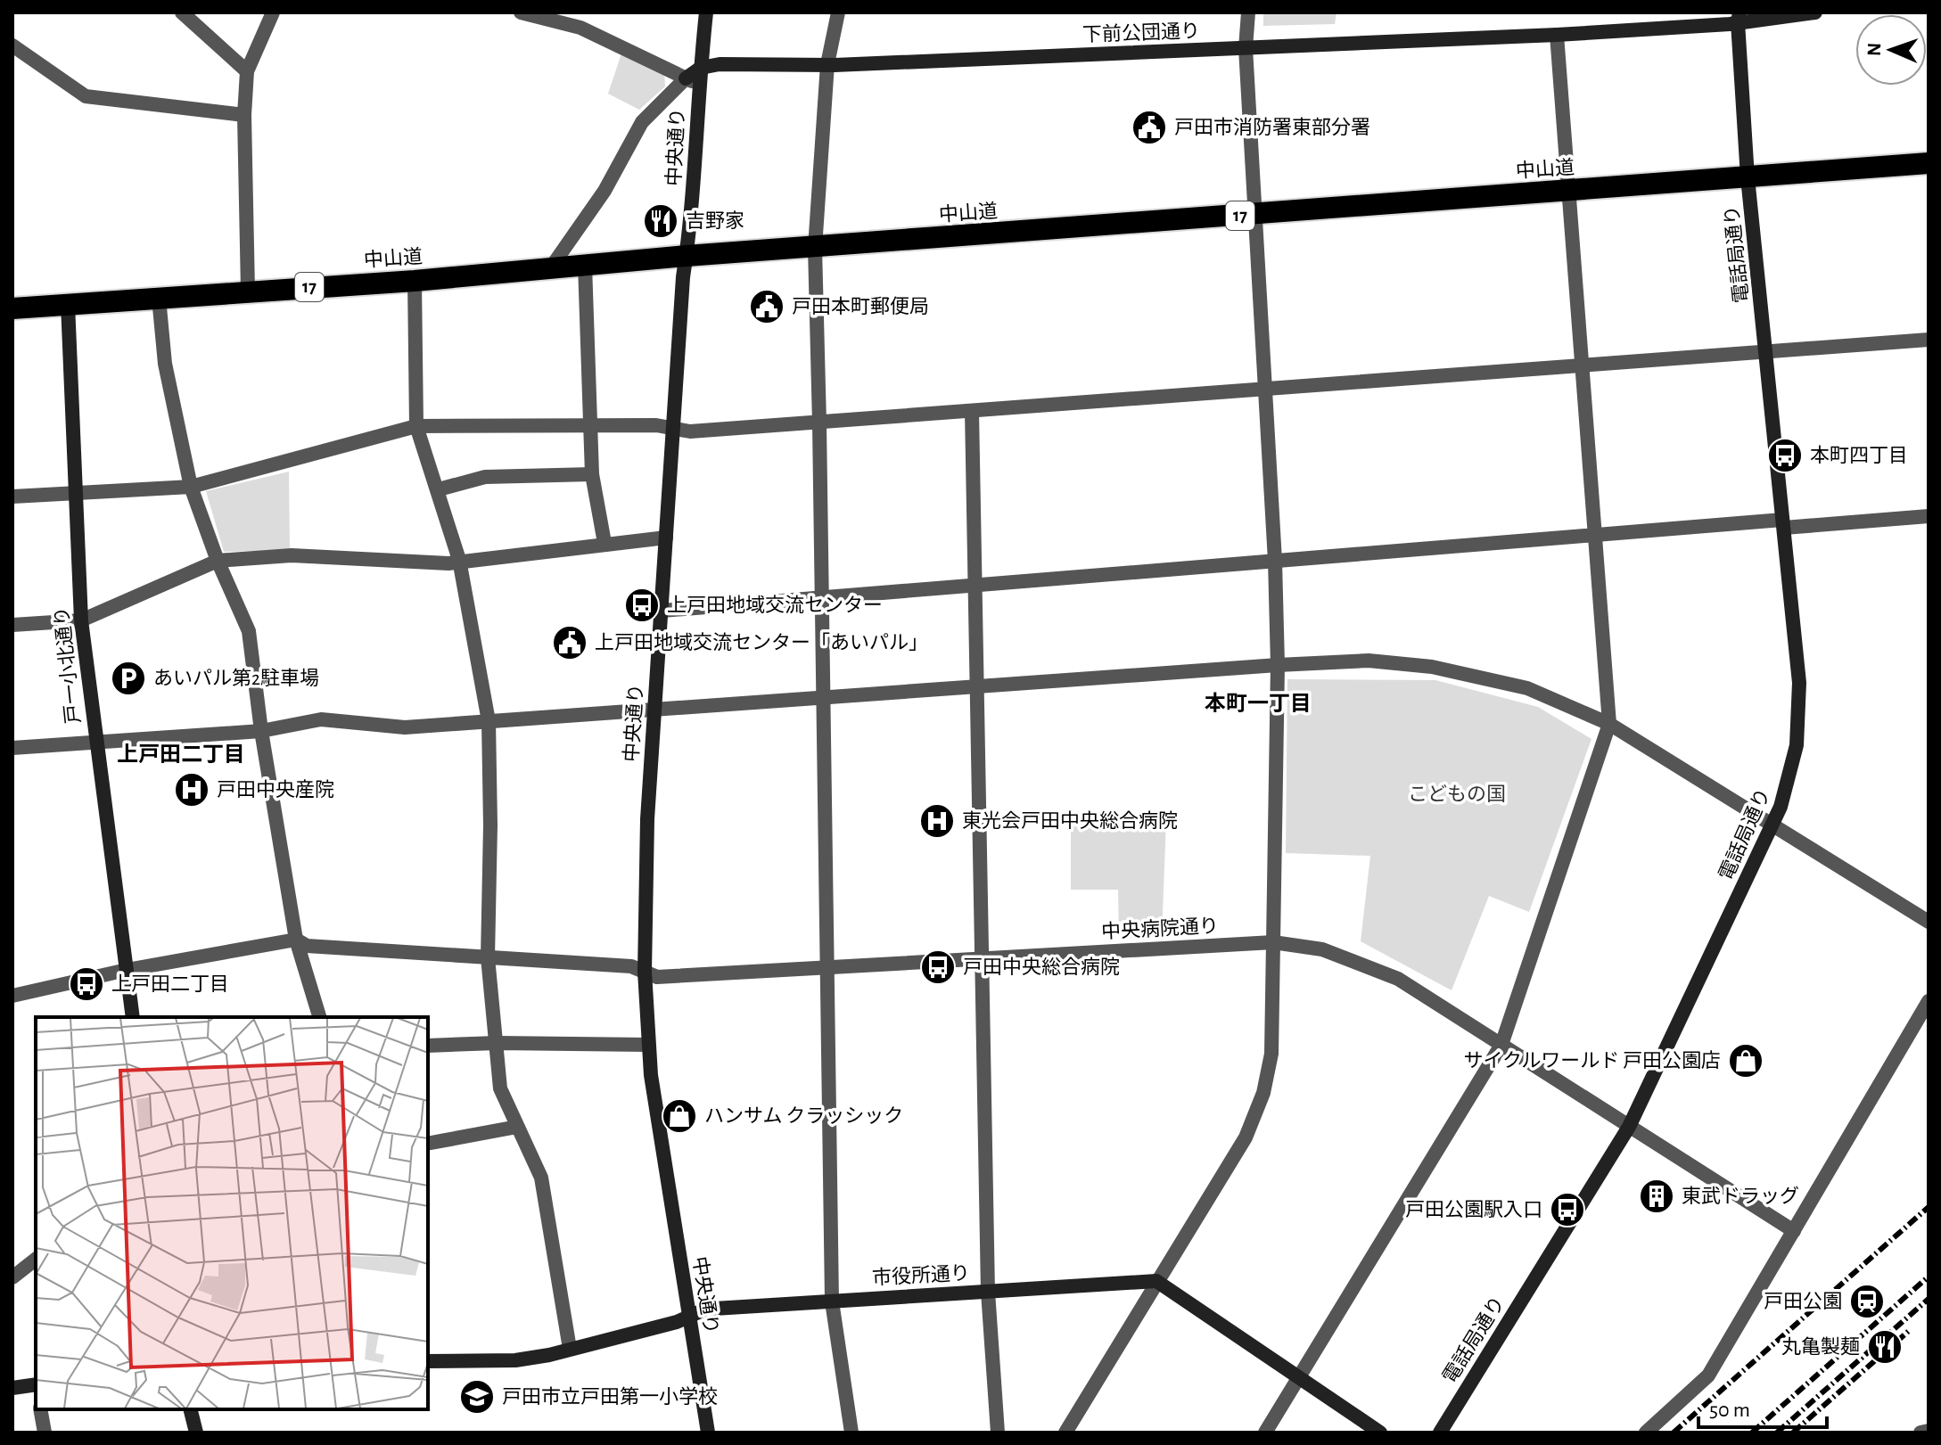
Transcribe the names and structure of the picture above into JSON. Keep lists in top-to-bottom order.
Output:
{
  "streets": {
    "highway": ["中山道", "17"],
    "street": [
      "下前公団通り",
      "中央通り",
      "電話局通り",
      "戸一小北通り",
      "中央病院通り",
      "市役所通り"
    ]
  },
  "crossings": [
    ["下前公団通り", "中央通り"],
    ["下前公団通り", "電話局通り"],
    ["中央通り", "中山道"],
    ["中央通り", "中央病院通り"],
    ["中央通り", "市役所通り"],
    ["中山道", "電話局通り"],
    ["中山道", "戸一小北通り"],
    ["電話局通り", "中央病院通り"]
  ],
  "districts": ["本町一丁目", "上戸田二丁目"],
  "parks": ["こどもの国"],
  "places": {
    "public building": ["戸田市消防署東部分署", "戸田本町郵便局", "上戸田地域交流センター「あいパル」"],
    "restaurant": ["吉野家", "丸亀製麺"],
    "bus stop": [
      "本町四丁目",
      "上戸田地域交流センター",
      "戸田中央総合病院",
      "上戸田二丁目",
      "戸田公園駅入口"
    ],
    "parking": ["あいパル第2駐車場"],
    "hospital": ["戸田中央産院", "東光会戸田中央総合病院"],
    "shop": ["サイクルワールド 戸田公園店", "ハンサム クラッシック"],
    "building": ["東武ドラッグ"],
    "station": ["戸田公園"],
    "school or university": ["戸田市立戸田第一小学校"]
  },
  "scale_bar": "50 m",
  "north": "left"
}
